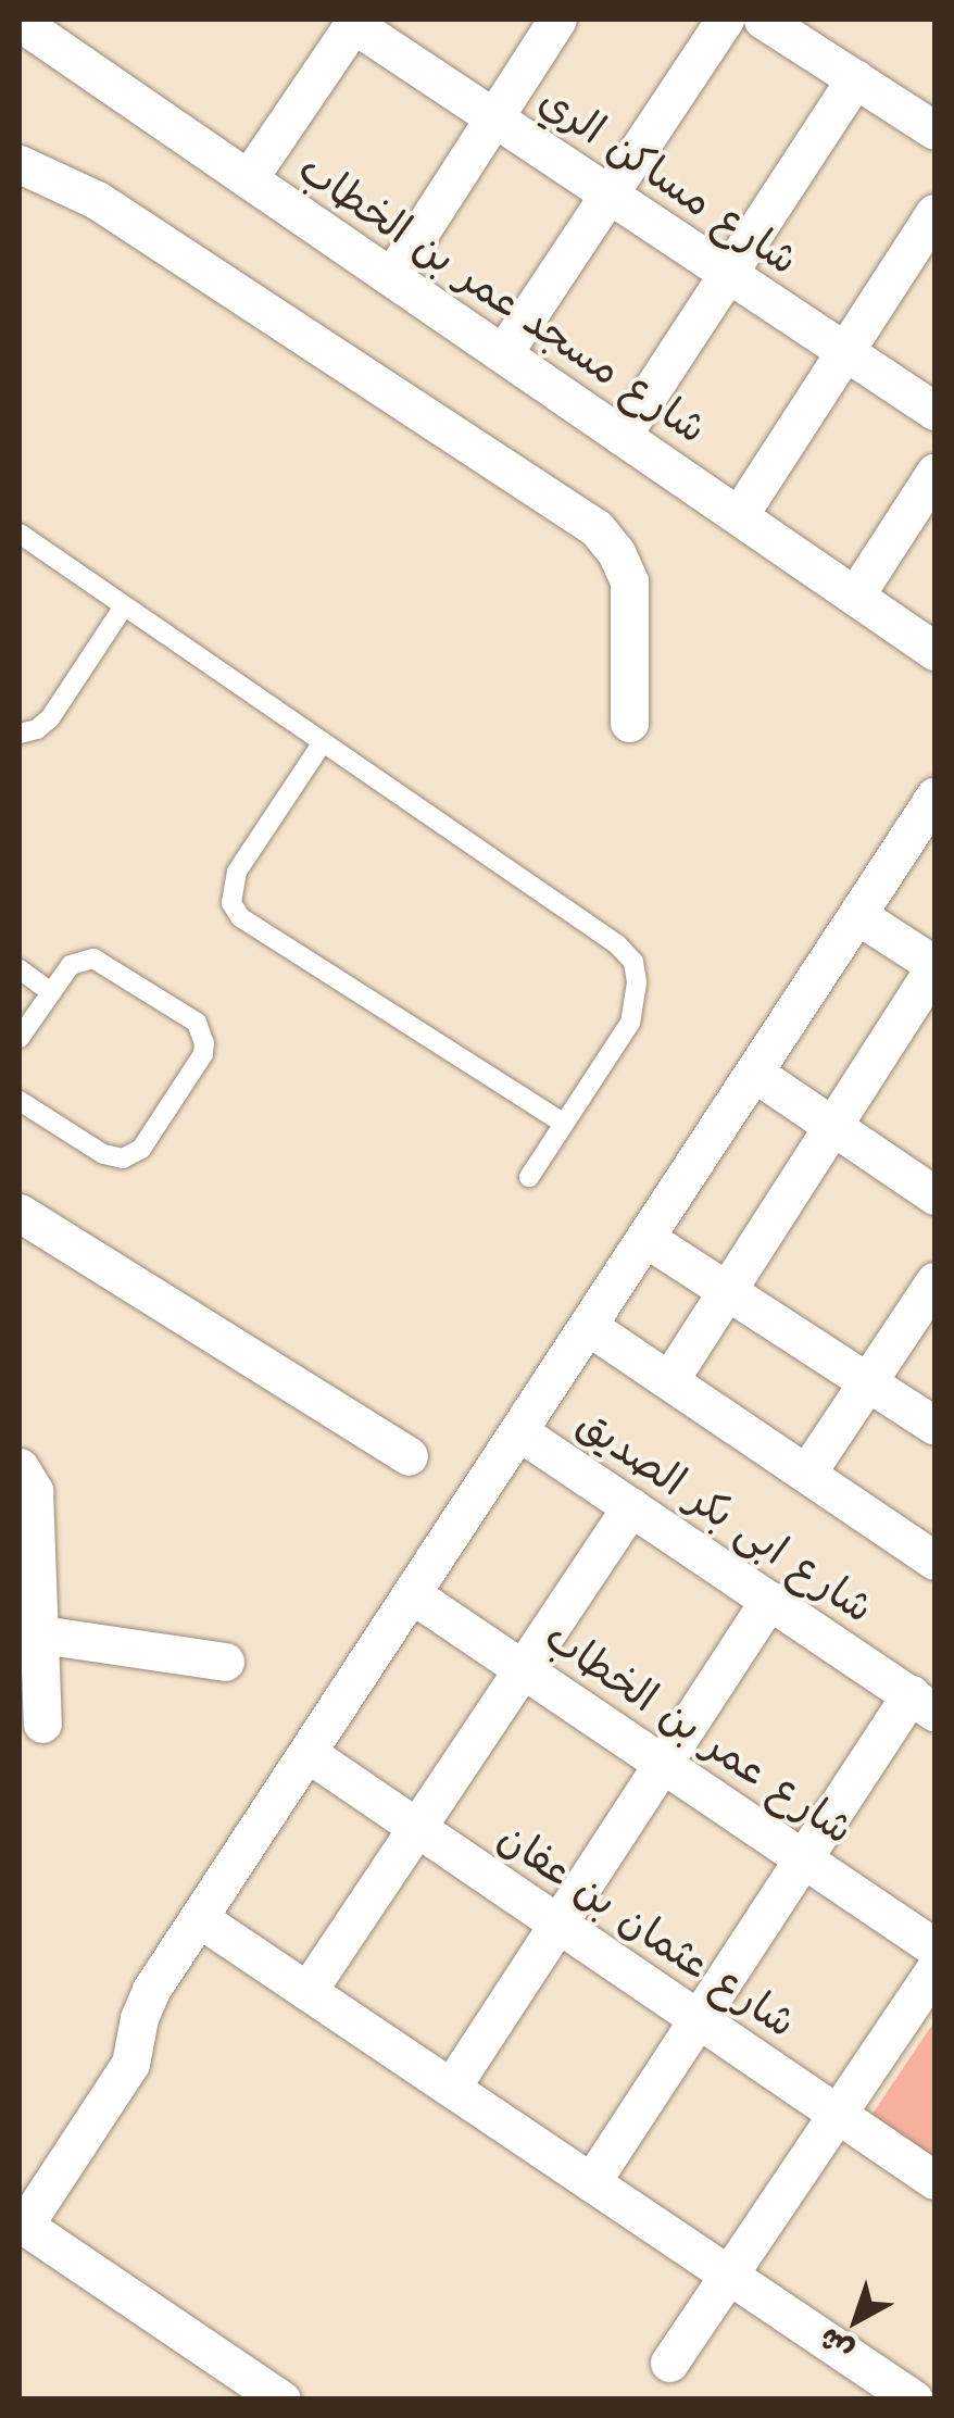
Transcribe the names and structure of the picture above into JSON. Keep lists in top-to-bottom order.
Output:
{
  "streets": {
    "street": [
      "شارع مساكن الري",
      "شارع مسجد عمر بن الخطاب",
      "شارع ابى بكر الصديق",
      "شارع عمر بن الخطاب",
      "شارع عثمان بن عفان"
    ]
  },
  "north": "bottom left"
}
